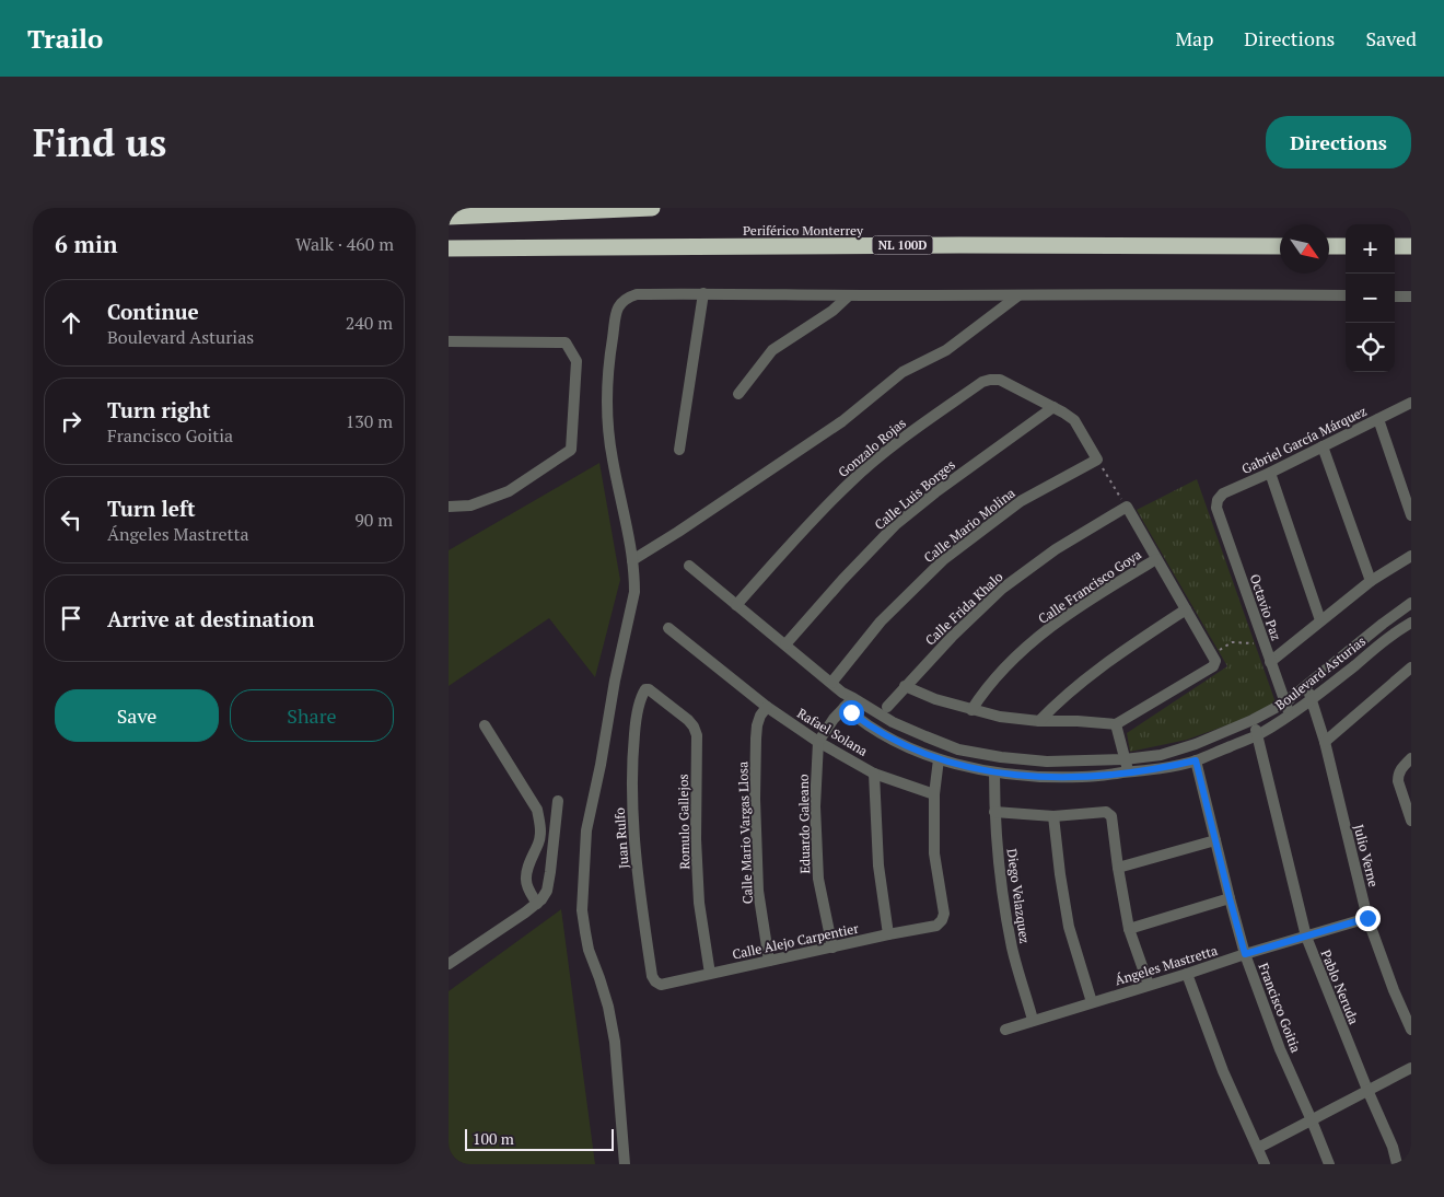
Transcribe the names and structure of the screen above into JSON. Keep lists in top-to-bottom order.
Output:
{
  "streets": {
    "highway": ["Periférico Monterrey", "NL 100D"],
    "street": [
      "Gabriel García Márquez",
      "Gonzalo Rojas",
      "Calle Luis Borges",
      "Calle Mario Molina",
      "Calle Francisco Goya",
      "Octavio Paz",
      "Calle Frida Khalo",
      "Boulevard Asturias",
      "Rafael Solana",
      "Romulo Gallejos",
      "Eduardo Galeano",
      "Calle Mario Vargas Llosa",
      "Juan Rulfo",
      "Julio Verne",
      "Diego Velazquez",
      "Calle Alejo Carpentier",
      "Ángeles Mastretta",
      "Pablo Neruda",
      "Francisco Goitia"
    ]
  },
  "crossings": [
    ["Gabriel García Márquez", "Octavio Paz"],
    ["Gonzalo Rojas", "Calle Luis Borges"],
    ["Gonzalo Rojas", "Calle Mario Molina"],
    ["Gonzalo Rojas", "Boulevard Asturias"],
    ["Calle Luis Borges", "Boulevard Asturias"],
    ["Calle Mario Molina", "Boulevard Asturias"],
    ["Octavio Paz", "Boulevard Asturias"],
    ["Boulevard Asturias", "Julio Verne"],
    ["Boulevard Asturias", "Diego Velazquez"],
    ["Boulevard Asturias", "Pablo Neruda"],
    ["Boulevard Asturias", "Francisco Goitia"],
    ["Rafael Solana", "Eduardo Galeano"],
    ["Rafael Solana", "Calle Mario Vargas Llosa"],
    ["Rafael Solana", "Calle Alejo Carpentier"],
    ["Romulo Gallejos", "Juan Rulfo"],
    ["Romulo Gallejos", "Calle Alejo Carpentier"],
    ["Eduardo Galeano", "Calle Alejo Carpentier"],
    ["Calle Mario Vargas Llosa", "Calle Alejo Carpentier"],
    ["Juan Rulfo", "Calle Alejo Carpentier"],
    ["Julio Verne", "Ángeles Mastretta"],
    ["Diego Velazquez", "Ángeles Mastretta"],
    ["Ángeles Mastretta", "Pablo Neruda"],
    ["Ángeles Mastretta", "Francisco Goitia"]
  ],
  "scale_bar": "100 m",
  "north": "bottom right",
  "page": {
    "header": "Trailo",
    "nav": ["Map", "Directions", "Saved"],
    "buttons": [
      "Directions",
      ["Save", "Share"]
    ],
    "title": "Find us",
    "heading": ["6 min", "Walk · 460 m"],
    "map_buttons": ["+", "−"],
    "list": [
      ["Continue", "Boulevard Asturias", "240 m"],
      ["Turn right", "Francisco Goitia", "130 m"],
      ["Turn left", "Ángeles Mastretta", "90 m"],
      "Arrive at destination"
    ],
    "scale": "100 m"
  }
}
